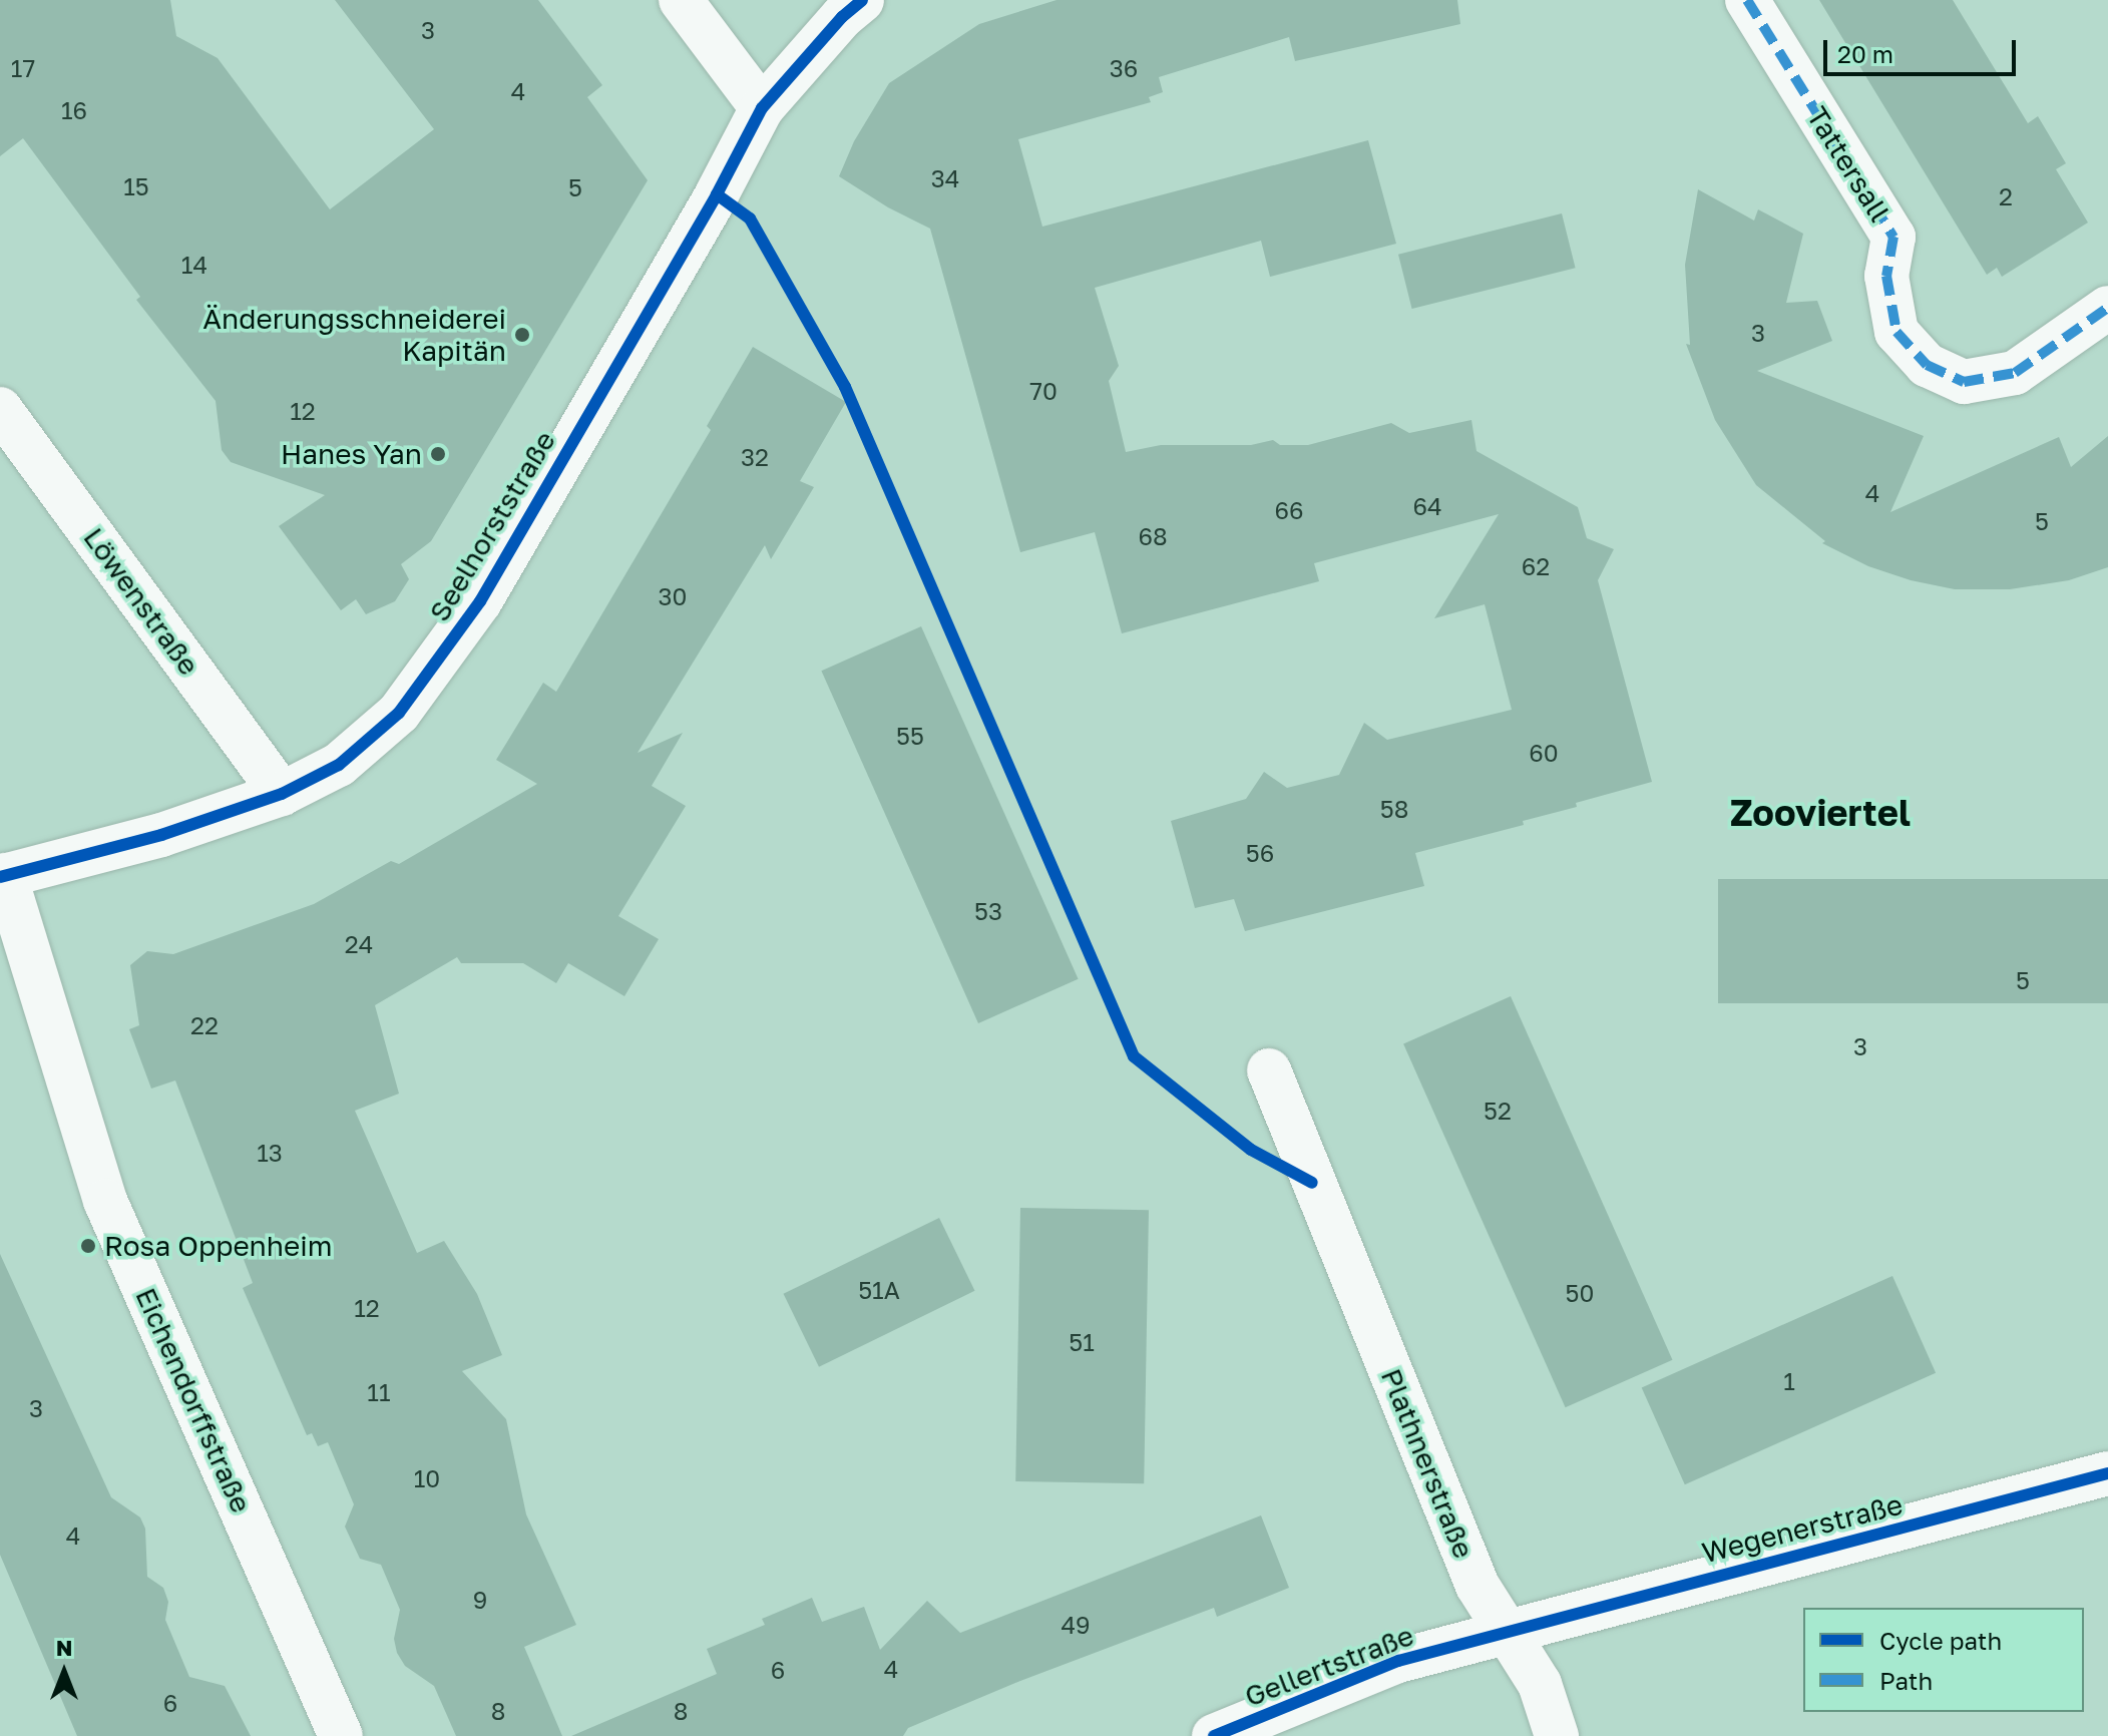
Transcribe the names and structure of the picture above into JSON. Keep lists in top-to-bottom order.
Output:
{
  "streets": {
    "street": [
      "Tattersall",
      "Seelhorststraße",
      "Löwenstraße",
      "Eichendorffstraße",
      "Plathnerstraße",
      "Wegenerstraße",
      "Gellertstraße"
    ]
  },
  "crossings": [
    ["Seelhorststraße", "Löwenstraße"],
    ["Seelhorststraße", "Eichendorffstraße"],
    ["Plathnerstraße", "Wegenerstraße"],
    ["Plathnerstraße", "Gellertstraße"],
    ["Wegenerstraße", "Gellertstraße"]
  ],
  "districts": ["Zooviertel"],
  "places": ["Änderungsschneiderei Kapitän", "Hanes Yan", "Rosa Oppenheim"],
  "house_numbers": [
    "3",
    "17",
    "36",
    "4",
    "16",
    "34",
    "15",
    "5",
    "2",
    "14",
    "3",
    "70",
    "12",
    "32",
    "4",
    "64",
    "66",
    "5",
    "68",
    "62",
    "30",
    "55",
    "60",
    "58",
    "56",
    "53",
    "24",
    "5",
    "22",
    "3",
    "52",
    "13",
    "51A",
    "50",
    "12",
    "51",
    "1",
    "11",
    "3",
    "10",
    "4",
    "9",
    "49",
    "4",
    "6",
    "6",
    "8",
    "8"
  ],
  "legend": ["Cycle path", "Path"],
  "scale_bar": "20 m",
  "north": "top"
}
